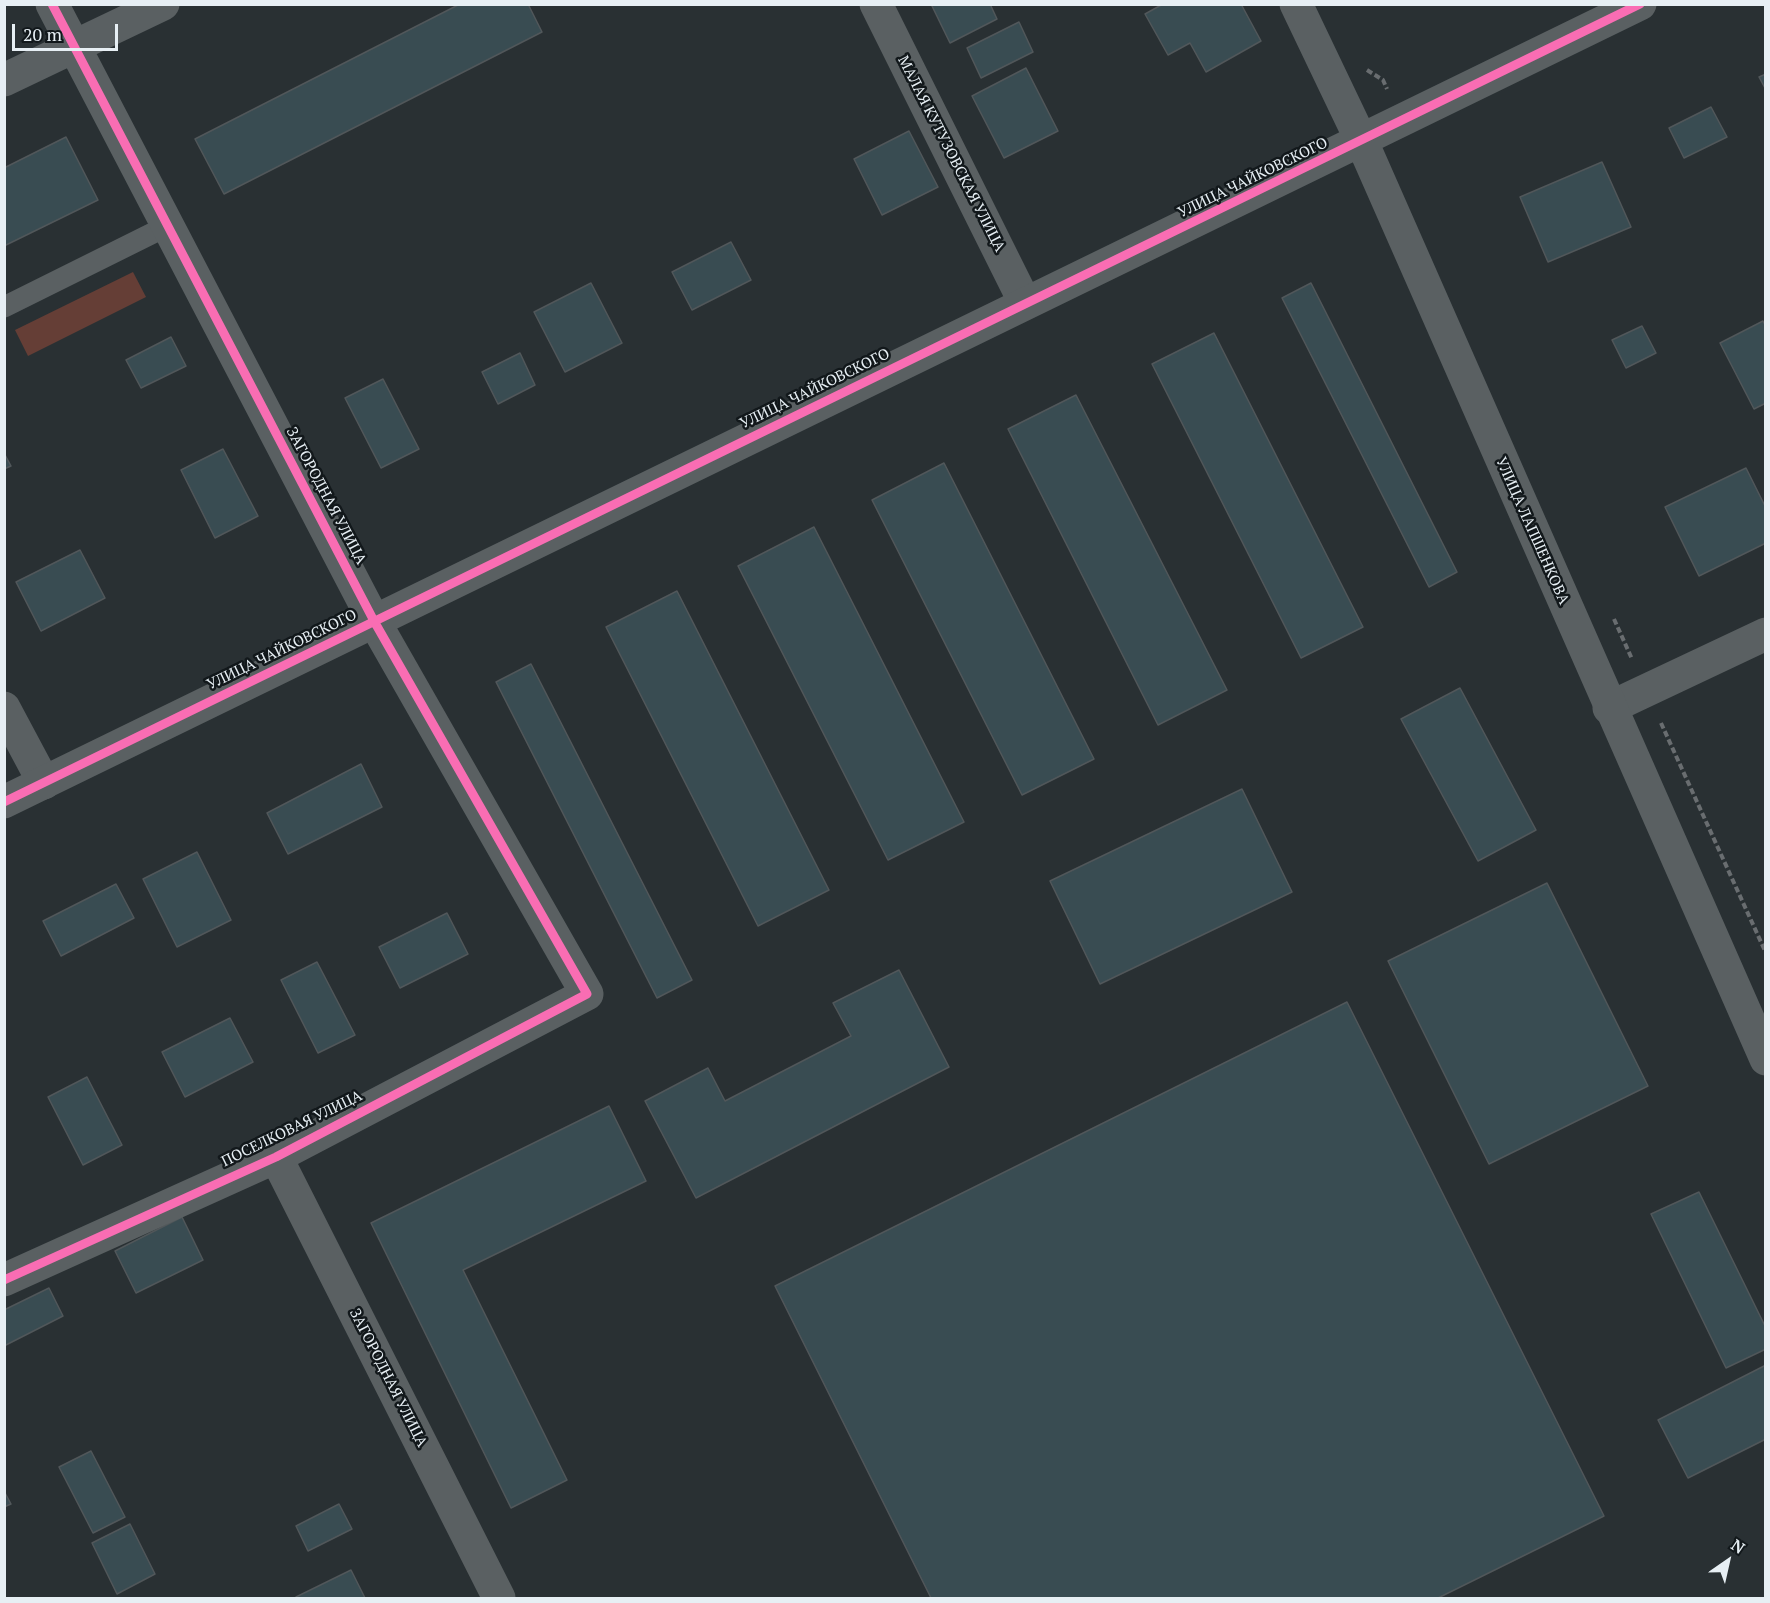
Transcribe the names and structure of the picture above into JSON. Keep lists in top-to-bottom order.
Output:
{
  "streets": {
    "street": [
      "МАЛАЯ КУТУЗОВСКАЯ УЛИЦА",
      "УЛИЦА ЧАЙКОВСКОГО",
      "ЗАГОРОДНАЯ УЛИЦА",
      "УЛИЦА ЛАПШЕНКОВА",
      "ПОСЕЛКОВАЯ УЛИЦА"
    ]
  },
  "crossings": [
    ["МАЛАЯ КУТУЗОВСКАЯ УЛИЦА", "УЛИЦА ЧАЙКОВСКОГО"],
    ["УЛИЦА ЧАЙКОВСКОГО", "ЗАГОРОДНАЯ УЛИЦА"],
    ["УЛИЦА ЧАЙКОВСКОГО", "УЛИЦА ЛАПШЕНКОВА"],
    ["ЗАГОРОДНАЯ УЛИЦА", "ПОСЕЛКОВАЯ УЛИЦА"]
  ],
  "scale_bar": "20 m",
  "north": "top right"
}
